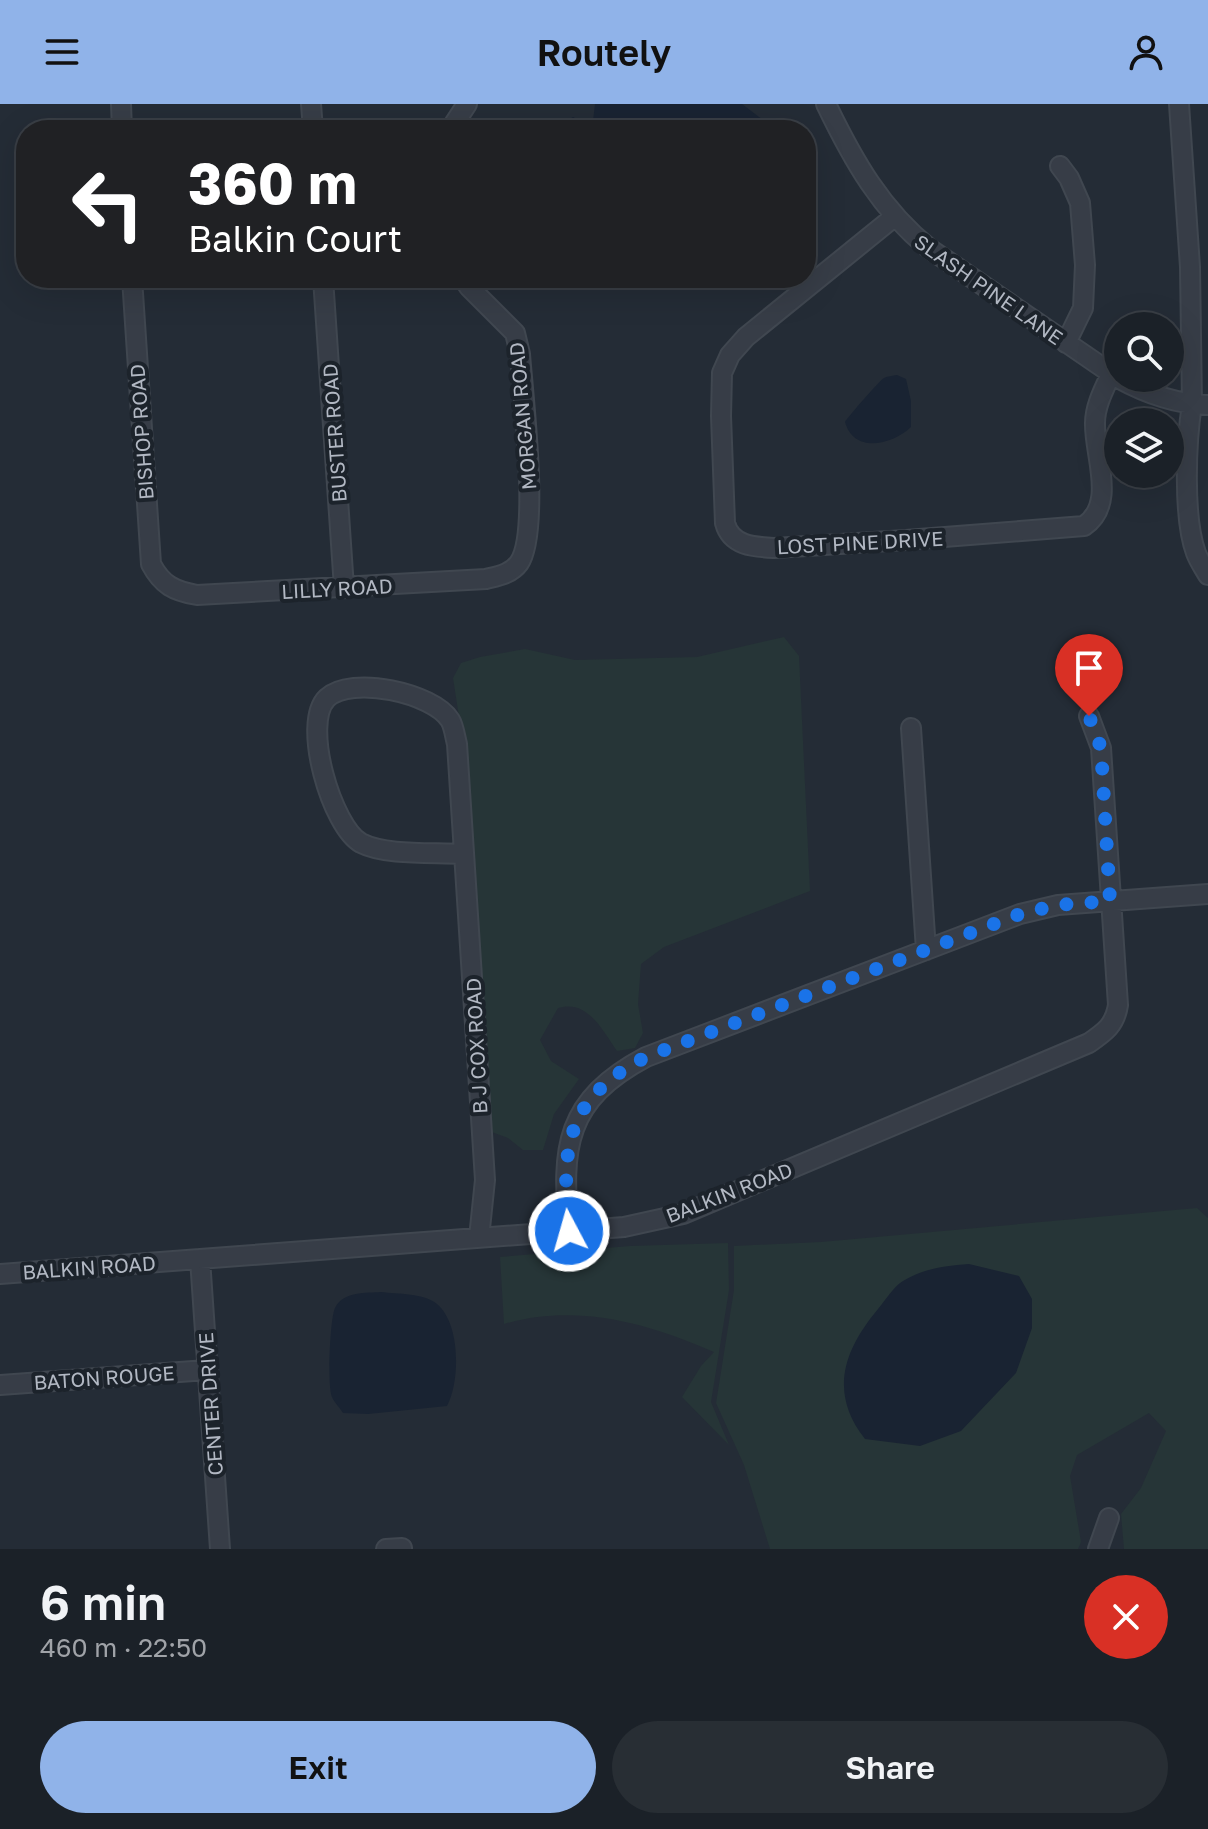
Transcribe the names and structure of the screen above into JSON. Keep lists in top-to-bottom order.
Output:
{
  "streets": {
    "street": [
      "SLASH PINE LANE",
      "MORGAN ROAD",
      "BISHOP ROAD",
      "BUSTER ROAD",
      "LOST PINE DRIVE",
      "LILLY ROAD",
      "B J COX ROAD",
      "BALKIN ROAD",
      "BATON ROUGE",
      "CENTER DRIVE"
    ]
  },
  "crossings": [
    ["SLASH PINE LANE", "LOST PINE DRIVE"],
    ["MORGAN ROAD", "LILLY ROAD"],
    ["BISHOP ROAD", "LILLY ROAD"],
    ["BUSTER ROAD", "LILLY ROAD"],
    ["B J COX ROAD", "BALKIN ROAD"],
    ["BALKIN ROAD", "CENTER DRIVE"],
    ["BATON ROUGE", "CENTER DRIVE"]
  ],
  "page": {
    "header": "Routely",
    "turn": ["360 m", "Balkin Court"],
    "heading": ["6 min", "460 m · 22:50"],
    "buttons": ["Exit", "Share"]
  }
}
